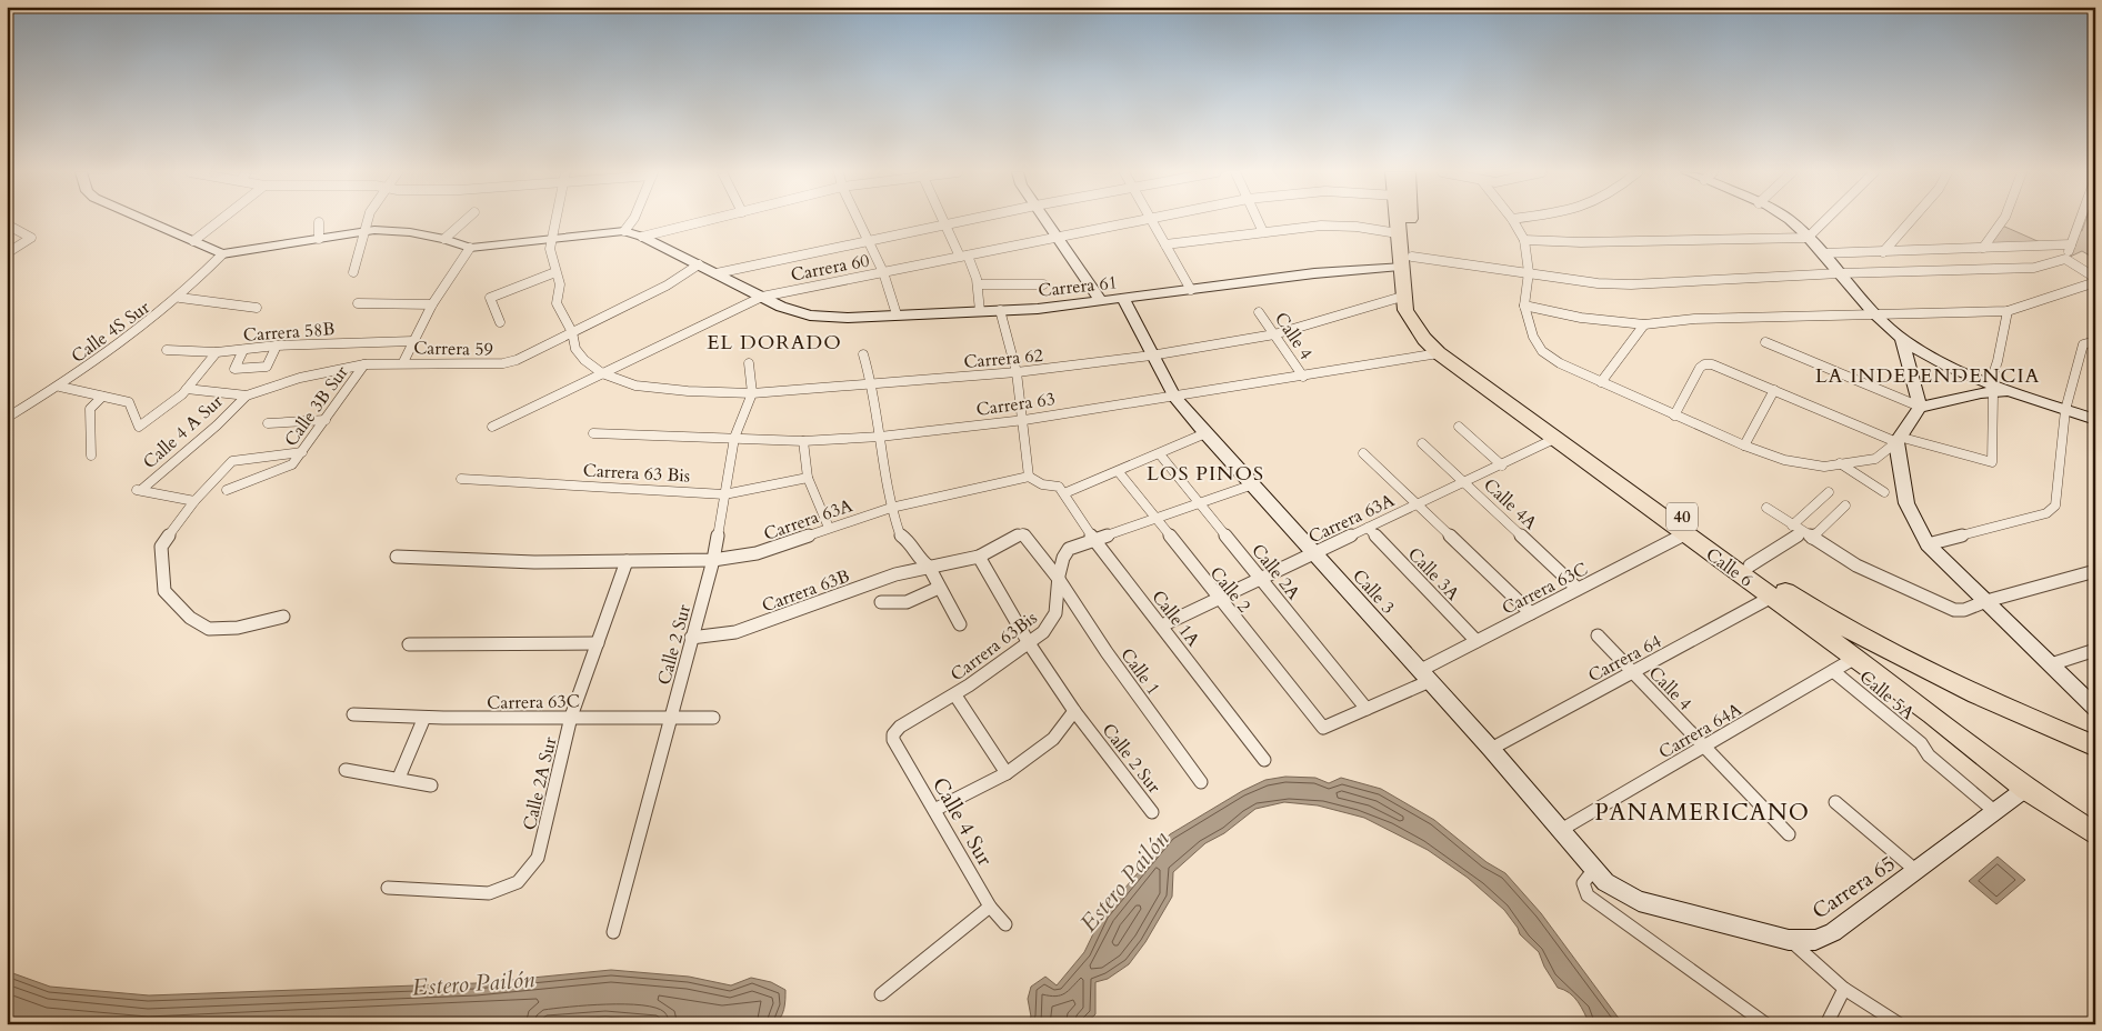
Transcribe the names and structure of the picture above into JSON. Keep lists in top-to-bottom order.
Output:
{
  "streets": {
    "highway": ["40", "Calle 6"],
    "main road": ["Carrera 61", "Calle 3", "Carrera 65"],
    "street": [
      "Carrera 60",
      "Calle 4S Sur",
      "Carrera 58B",
      "Calle 4",
      "Carrera 59",
      "Carrera 62",
      "Carrera 63",
      "Calle 3B Sur",
      "Calle 4 A Sur",
      "Carrera 63 Bis",
      "Calle 4A",
      "Carrera 63A",
      "Calle 2A",
      "Calle 3A",
      "Carrera 63C",
      "Calle 2",
      "Carrera 63B",
      "Calle 1A",
      "Calle 2 Sur",
      "Carrera 63Bis",
      "Carrera 64",
      "Calle 1",
      "Calle 5A",
      "Carrera 64A",
      "Calle 2A Sur",
      "Calle 4 Sur"
    ]
  },
  "crossings": [
    ["Carrera 60", "Carrera 61"],
    ["Carrera 60", "Carrera 62"],
    ["Carrera 61", "Carrera 59"],
    ["Carrera 61", "Calle 6"],
    ["Carrera 61", "Calle 3"],
    ["Calle 4", "Carrera 62"],
    ["Calle 4", "Carrera 63"],
    ["Calle 4", "Carrera 64"],
    ["Calle 4", "Carrera 64A"],
    ["Carrera 59", "Calle 3B Sur"],
    ["Carrera 59", "Calle 4 A Sur"],
    ["Carrera 62", "Calle 6"],
    ["Carrera 62", "Calle 3"],
    ["Carrera 62", "Calle 2 Sur"],
    ["Carrera 63", "Calle 6"],
    ["Carrera 63", "Calle 3"],
    ["Carrera 63", "Calle 2 Sur"],
    ["Carrera 63 Bis", "Calle 2 Sur"],
    ["Calle 4A", "Carrera 63A"],
    ["Calle 4A", "Carrera 63C"],
    ["Carrera 63A", "Calle 6"],
    ["Carrera 63A", "Calle 2A"],
    ["Carrera 63A", "Calle 3A"],
    ["Carrera 63A", "Calle 2"],
    ["Carrera 63A", "Calle 3"],
    ["Carrera 63A", "Calle 1A"],
    ["Carrera 63A", "Calle 2 Sur"],
    ["Carrera 63A", "Calle 2A Sur"],
    ["Calle 6", "Carrera 63C"],
    ["Calle 6", "Carrera 64"],
    ["Calle 6", "Carrera 64A"],
    ["Calle 6", "Carrera 65"],
    ["Calle 2A", "Calle 2"],
    ["Calle 2A", "Carrera 63Bis"],
    ["Calle 3A", "Carrera 63C"],
    ["Carrera 63C", "Calle 3"],
    ["Carrera 63C", "Calle 2 Sur"],
    ["Carrera 63C", "Calle 2A Sur"],
    ["Calle 2", "Carrera 63Bis"],
    ["Carrera 63B", "Calle 2 Sur"],
    ["Carrera 63B", "Carrera 63Bis"],
    ["Carrera 63B", "Calle 1"],
    ["Calle 3", "Carrera 63Bis"],
    ["Calle 3", "Carrera 64"],
    ["Calle 3", "Carrera 64A"],
    ["Calle 3", "Carrera 65"],
    ["Calle 1A", "Carrera 63Bis"],
    ["Calle 2 Sur", "Carrera 63Bis"],
    ["Carrera 63Bis", "Calle 1"],
    ["Carrera 63Bis", "Calle 4 Sur"],
    ["Calle 5A", "Carrera 64A"],
    ["Calle 5A", "Carrera 65"]
  ],
  "districts": [
    "EL DORADO",
    "LA INDEPENDENCIA",
    "LOS PINOS",
    "PANAMERICANO"
  ],
  "water": ["Estero Pailón"]
}
